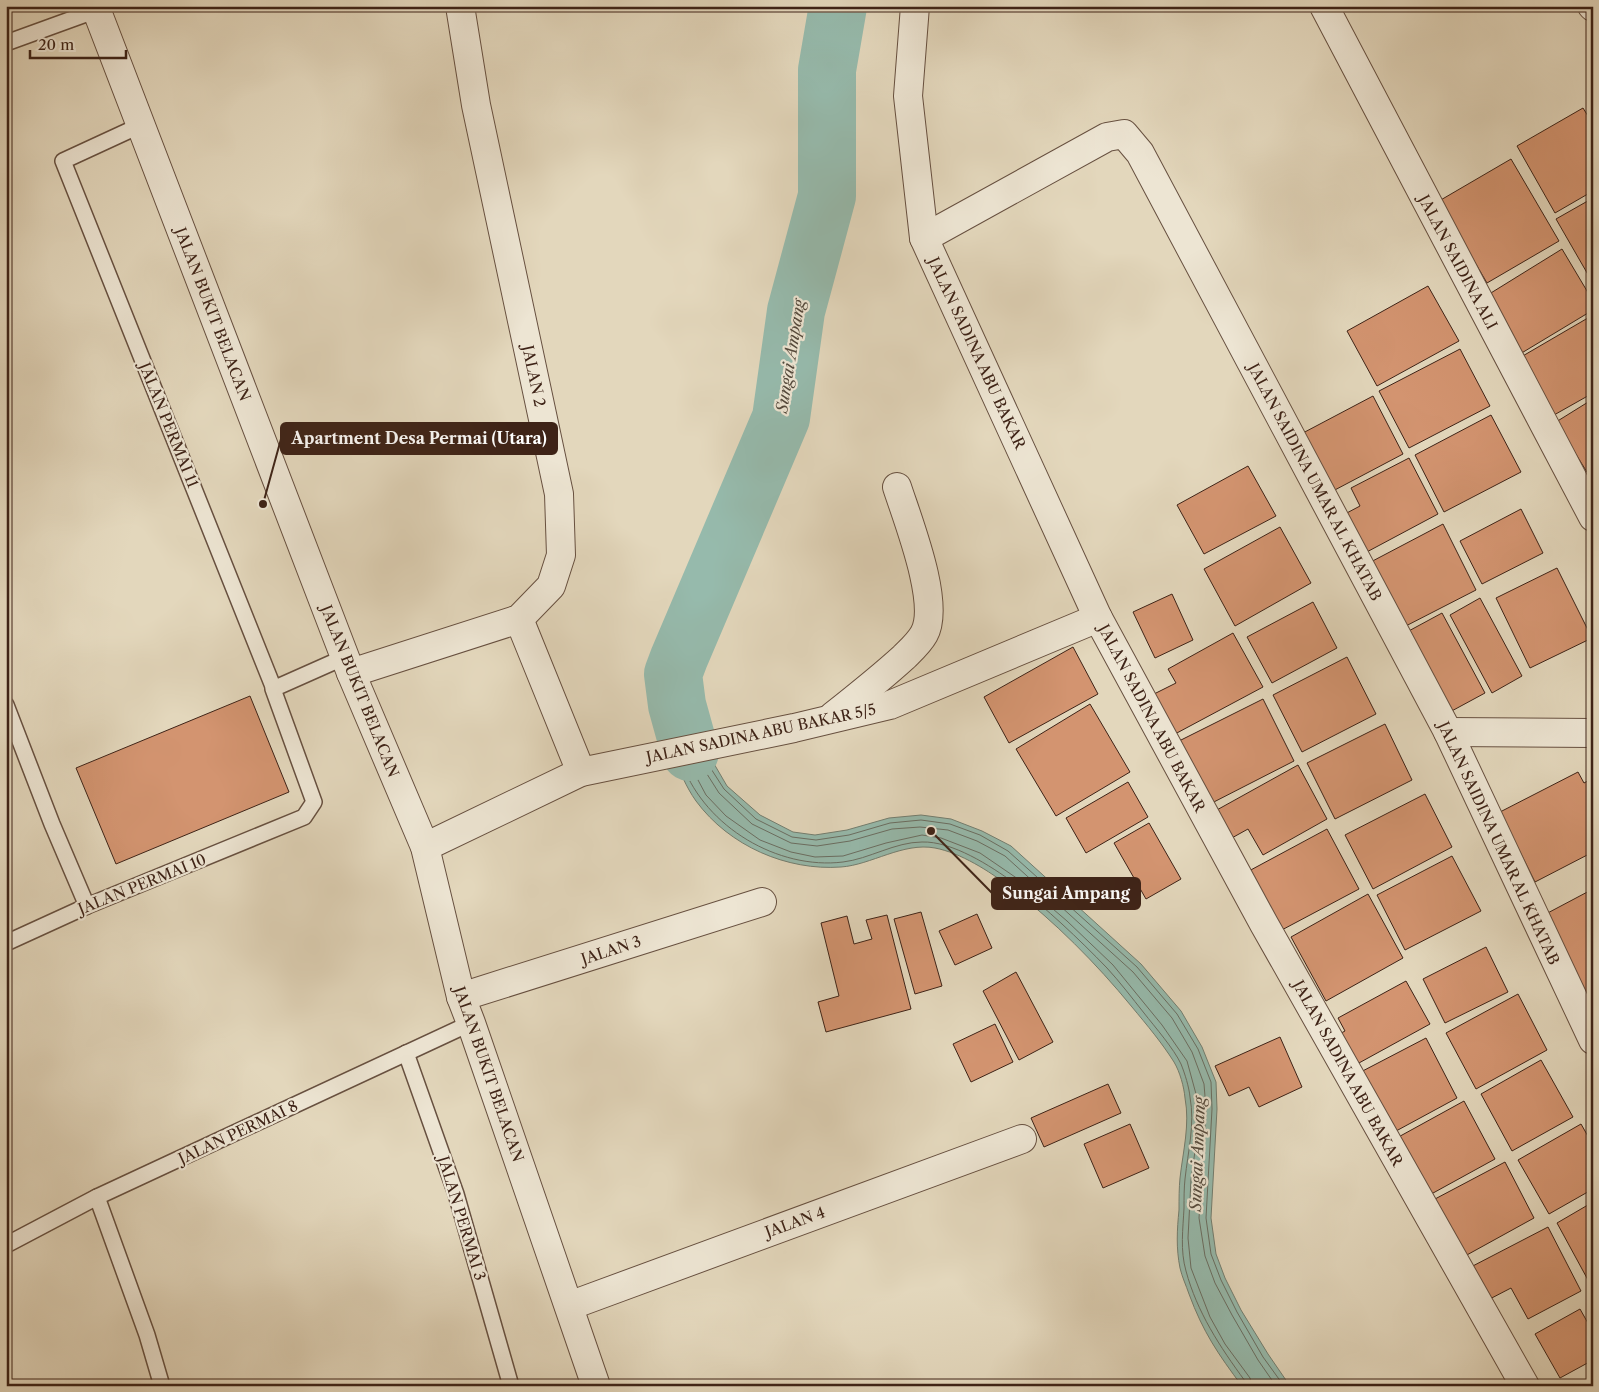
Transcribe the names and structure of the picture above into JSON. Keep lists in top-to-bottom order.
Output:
{
  "streets": {
    "street": [
      "JALAN SAIDINA ALI",
      "JALAN BUKIT BELACAN",
      "JALAN SADINA ABU BAKAR",
      "JALAN 2",
      "JALAN SAIDINA UMAR AL KHATAB",
      "JALAN SADINA ABU BAKAR 5/5",
      "JALAN 3",
      "JALAN 4"
    ],
    "lane": [
      "JALAN PERMAI 11",
      "JALAN PERMAI 10",
      "JALAN PERMAI 8",
      "JALAN PERMAI 3"
    ]
  },
  "crossings": [
    ["JALAN BUKIT BELACAN", "JALAN 2"],
    ["JALAN BUKIT BELACAN", "JALAN PERMAI 11"],
    ["JALAN BUKIT BELACAN", "JALAN SADINA ABU BAKAR 5/5"],
    ["JALAN BUKIT BELACAN", "JALAN 3"],
    ["JALAN BUKIT BELACAN", "JALAN PERMAI 8"],
    ["JALAN BUKIT BELACAN", "JALAN 4"],
    ["JALAN SADINA ABU BAKAR", "JALAN SAIDINA UMAR AL KHATAB"],
    ["JALAN SADINA ABU BAKAR", "JALAN SADINA ABU BAKAR 5/5"],
    ["JALAN PERMAI 11", "JALAN PERMAI 10"],
    ["JALAN PERMAI 8", "JALAN PERMAI 3"]
  ],
  "water": ["Sungai Ampang"],
  "places": ["Apartment Desa Permai (Utara)", "Sungai Ampang"],
  "scale_bar": "20 m"
}
